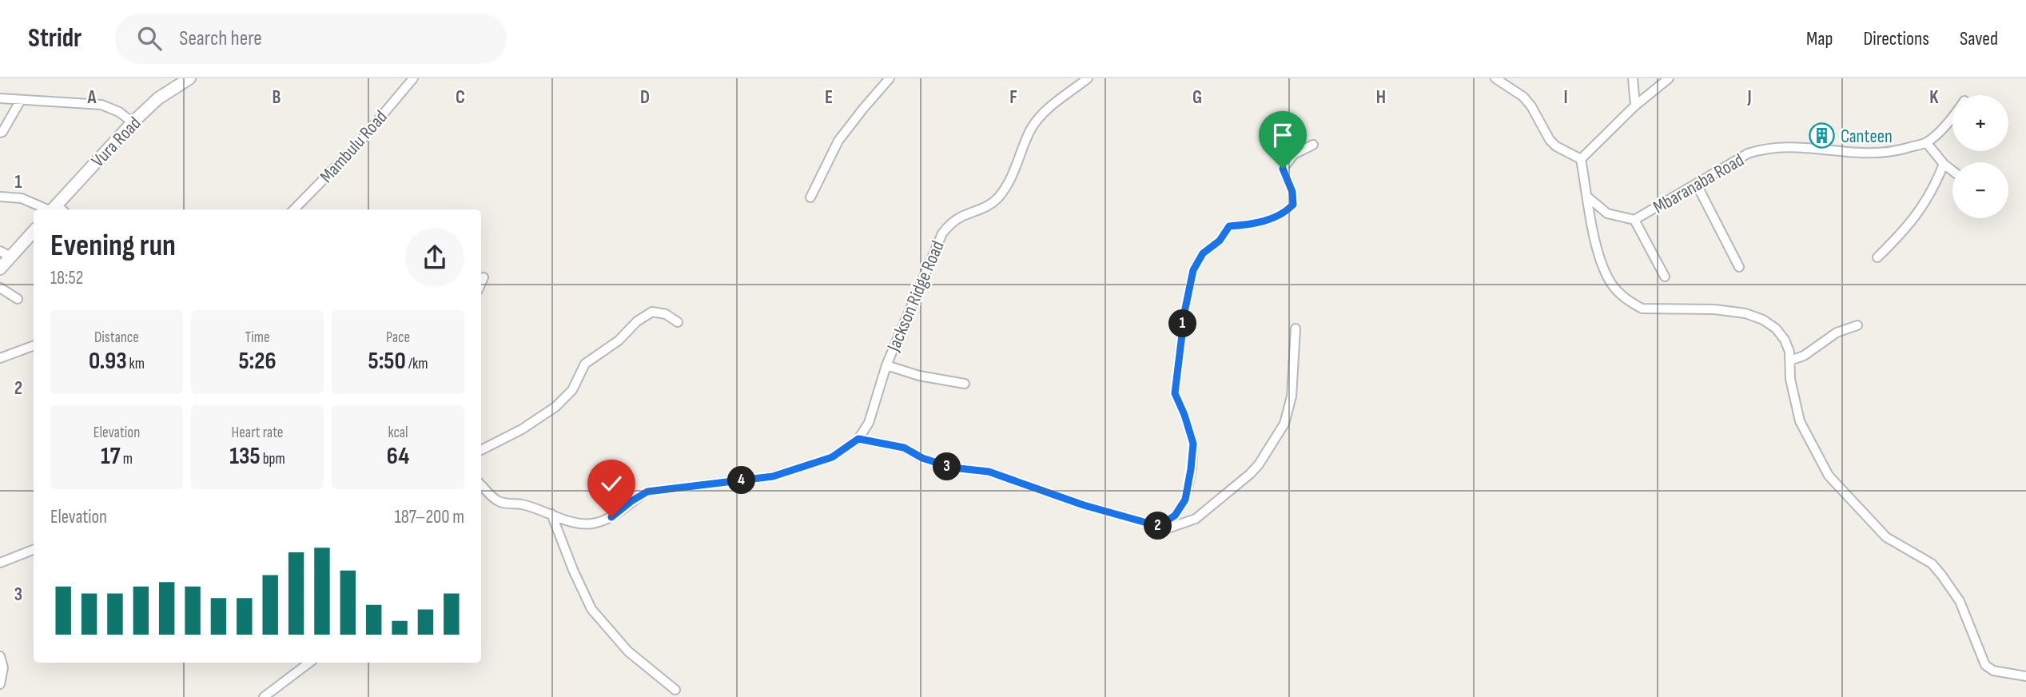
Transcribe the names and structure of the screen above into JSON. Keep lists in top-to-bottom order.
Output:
{
  "streets": {
    "street": [
      "Vura Road",
      "Mambulu Road",
      "Mbaranaba Road",
      "Jackson Ridge Road"
    ]
  },
  "places": {
    "building": ["Canteen"]
  },
  "page": {
    "header": "Stridr",
    "search": "Search here",
    "nav": ["Map", "Directions", "Saved"],
    "map_buttons": ["+", "−"],
    "heading": ["Evening run", "18:52"],
    "stats": [
      ["Distance", "0.93 km"],
      ["Time", "5:26"],
      ["Pace", "5:50 /km"],
      ["Elevation", "17 m"],
      ["Heart rate", "135 bpm"],
      ["kcal", "64"]
    ],
    "pins": [
      "1",
      "3",
      "4",
      "2"
    ],
    "chart": ["Elevation", "187–200 m"]
  },
  "grid": {
    "columns": [
      "A",
      "B",
      "C",
      "D",
      "E",
      "F",
      "G",
      "H",
      "I",
      "J",
      "K"
    ],
    "rows": ["1", "2", "3"]
  }
}
